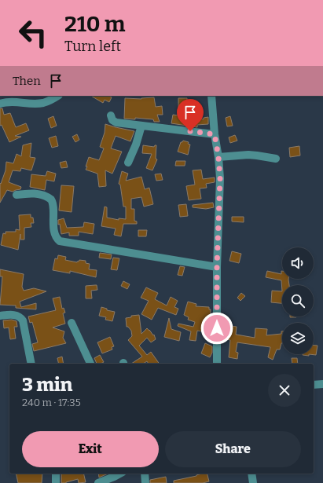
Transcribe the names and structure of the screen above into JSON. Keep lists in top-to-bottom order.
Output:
{
  "page": {
    "turn": ["210 m", "Turn left"],
    "then": "Then",
    "heading": ["3 min", "240 m · 17:35"],
    "buttons": ["Exit", "Share"]
  }
}
